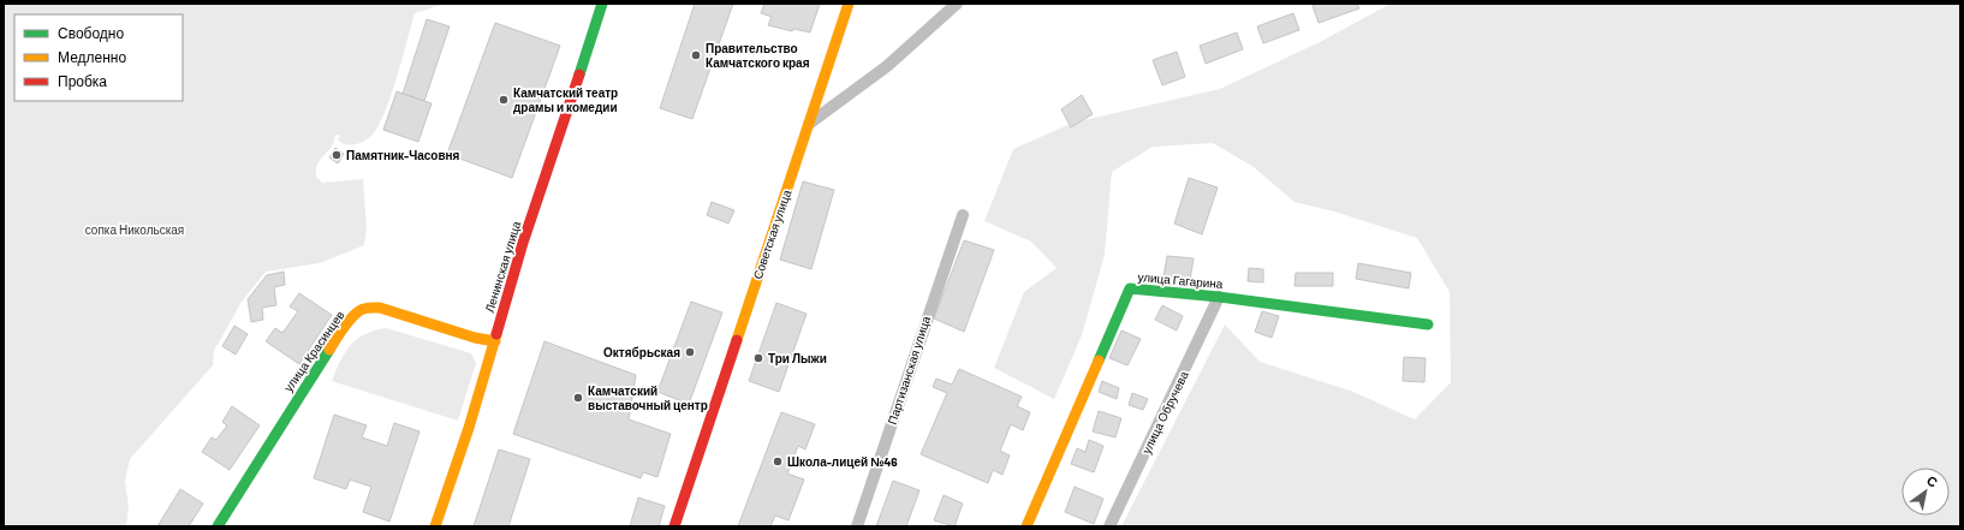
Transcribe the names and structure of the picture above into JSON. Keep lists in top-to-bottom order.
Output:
{
  "streets": {
    "main road": [
      "Советская улица",
      "Ленинская улица",
      "улица Гагарина",
      "улица Красинцев"
    ],
    "street": ["Партизанская улица", "улица Обручева"]
  },
  "crossings": [
    ["Ленинская улица", "улица Красинцев"],
    ["улица Гагарина", "улица Обручева"]
  ],
  "parks": ["сопка Никольская"],
  "places": [
    "Правительство Камчатского края",
    "Камчатский театр драмы и комедии",
    "Памятник-Часовня",
    "Октябрьская",
    "Три Лыжи",
    "Камчатский выставочный центр",
    "Школа-лицей №46"
  ],
  "legend": ["Свободно", "Медленно", "Пробка"],
  "north": "top right"
}
